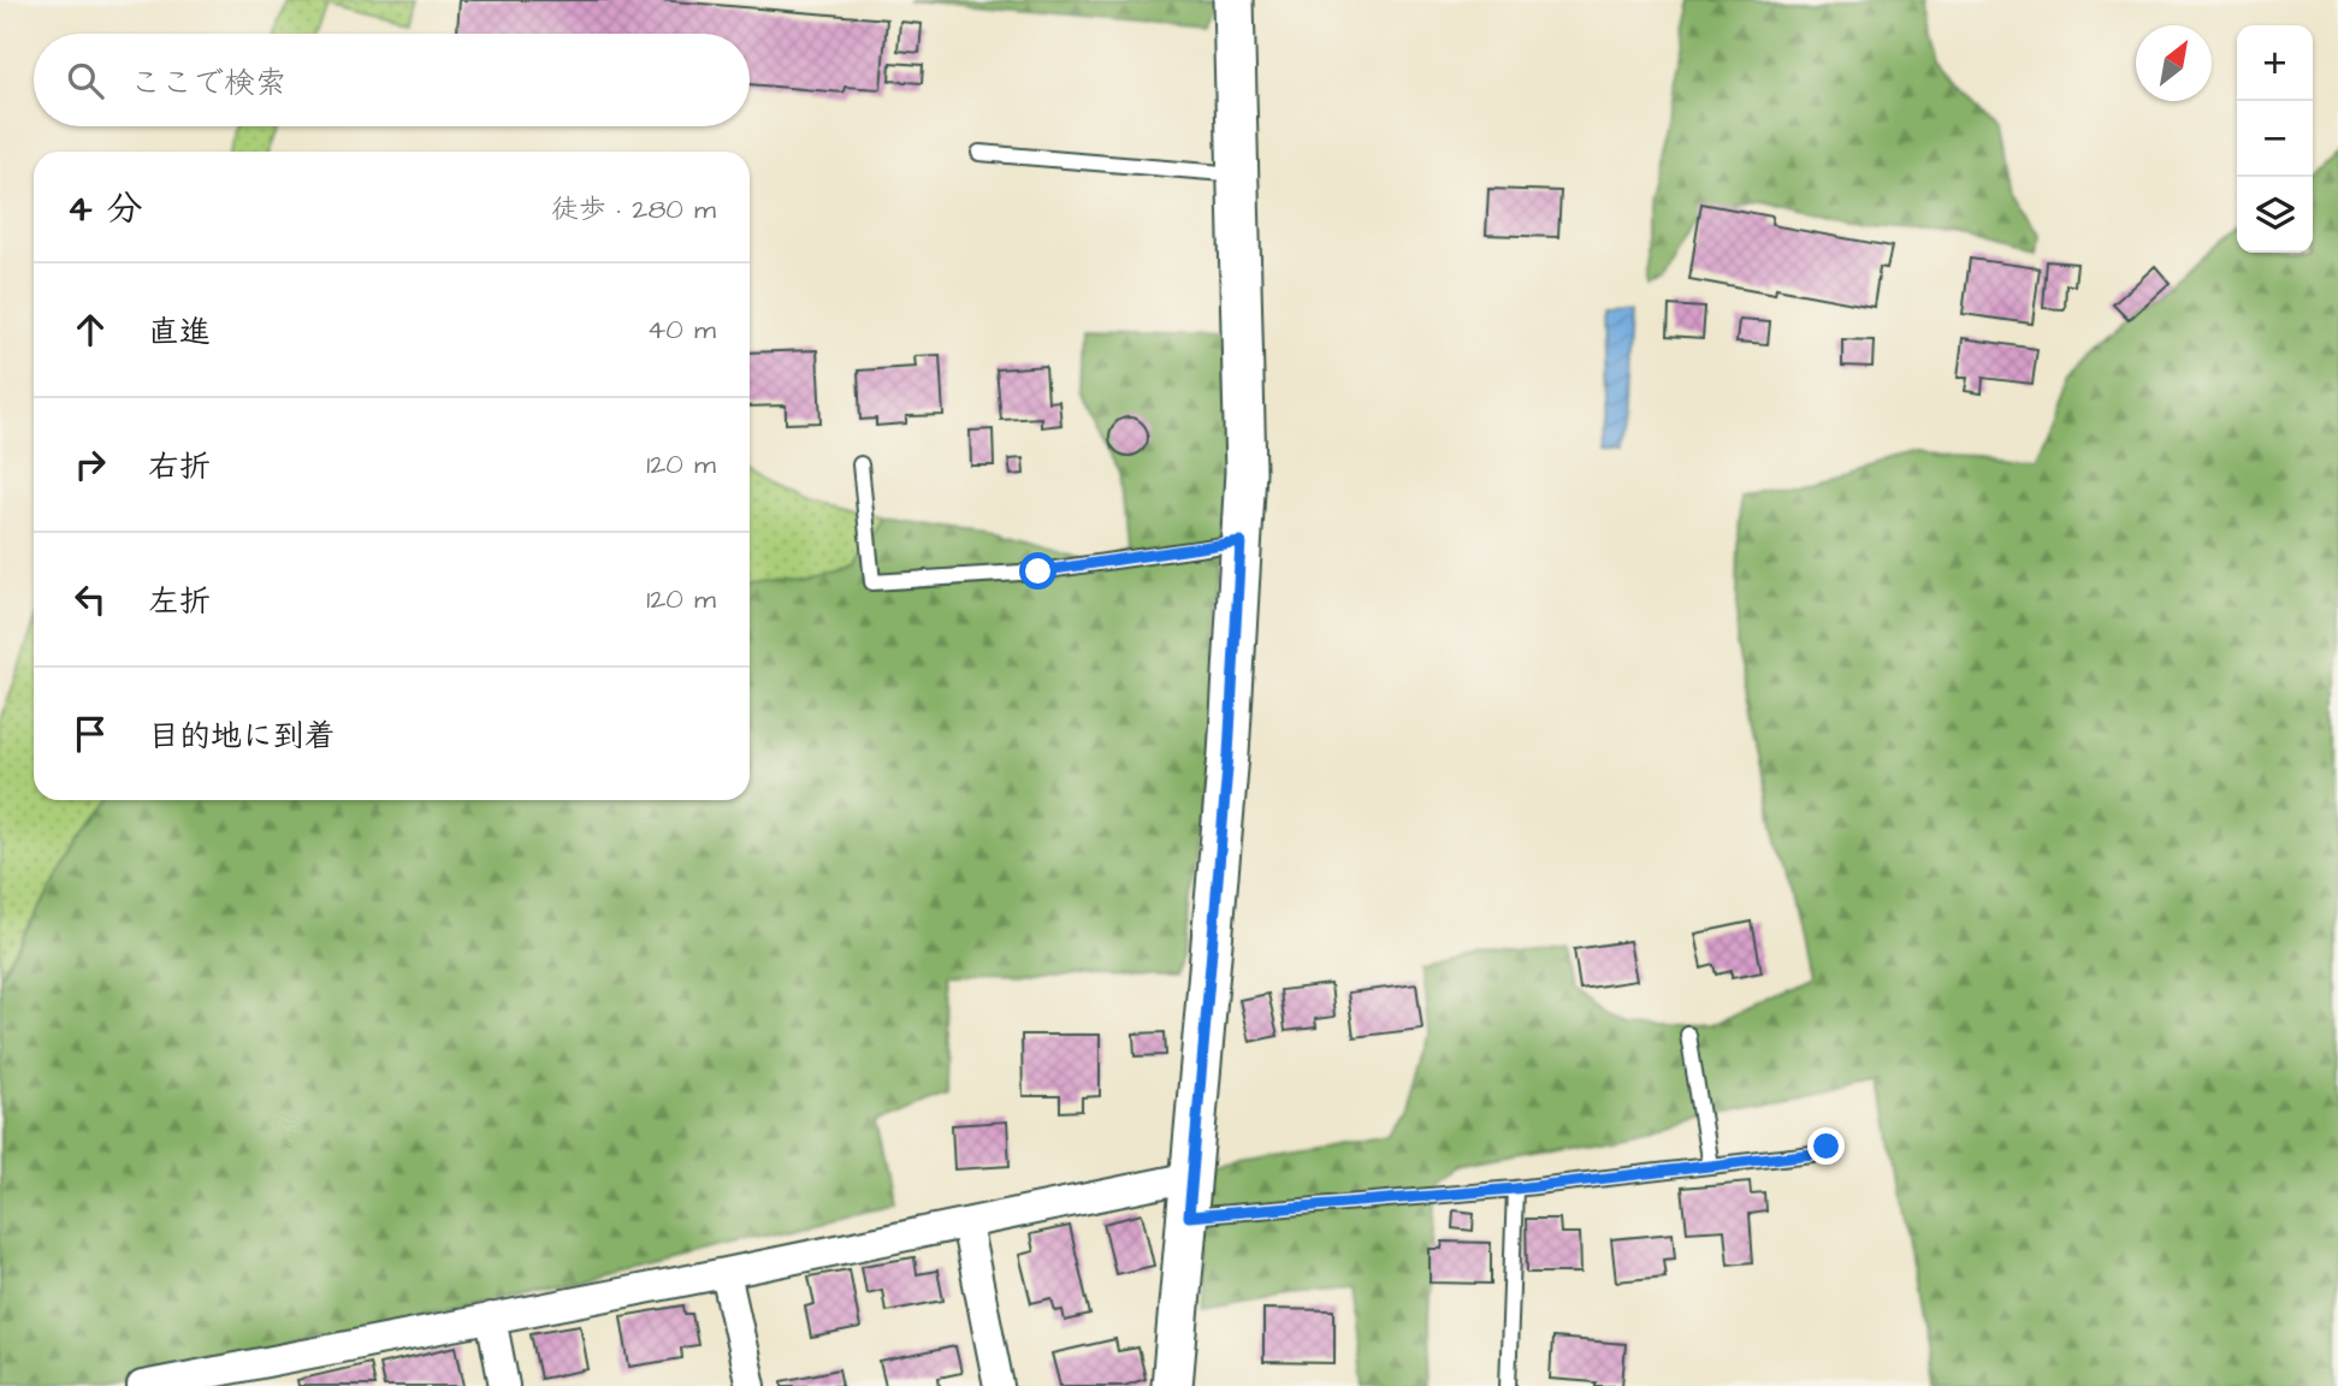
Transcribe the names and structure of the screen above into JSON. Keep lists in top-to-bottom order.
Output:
{
  "north": "top right",
  "page": {
    "map_buttons": ["+", "−"],
    "search": "ここで検索",
    "heading": ["4 分", "徒歩 · 280 m"],
    "list": [
      ["直進", "40 m"],
      ["右折", "120 m"],
      ["左折", "120 m"],
      "目的地に到着"
    ]
  }
}
